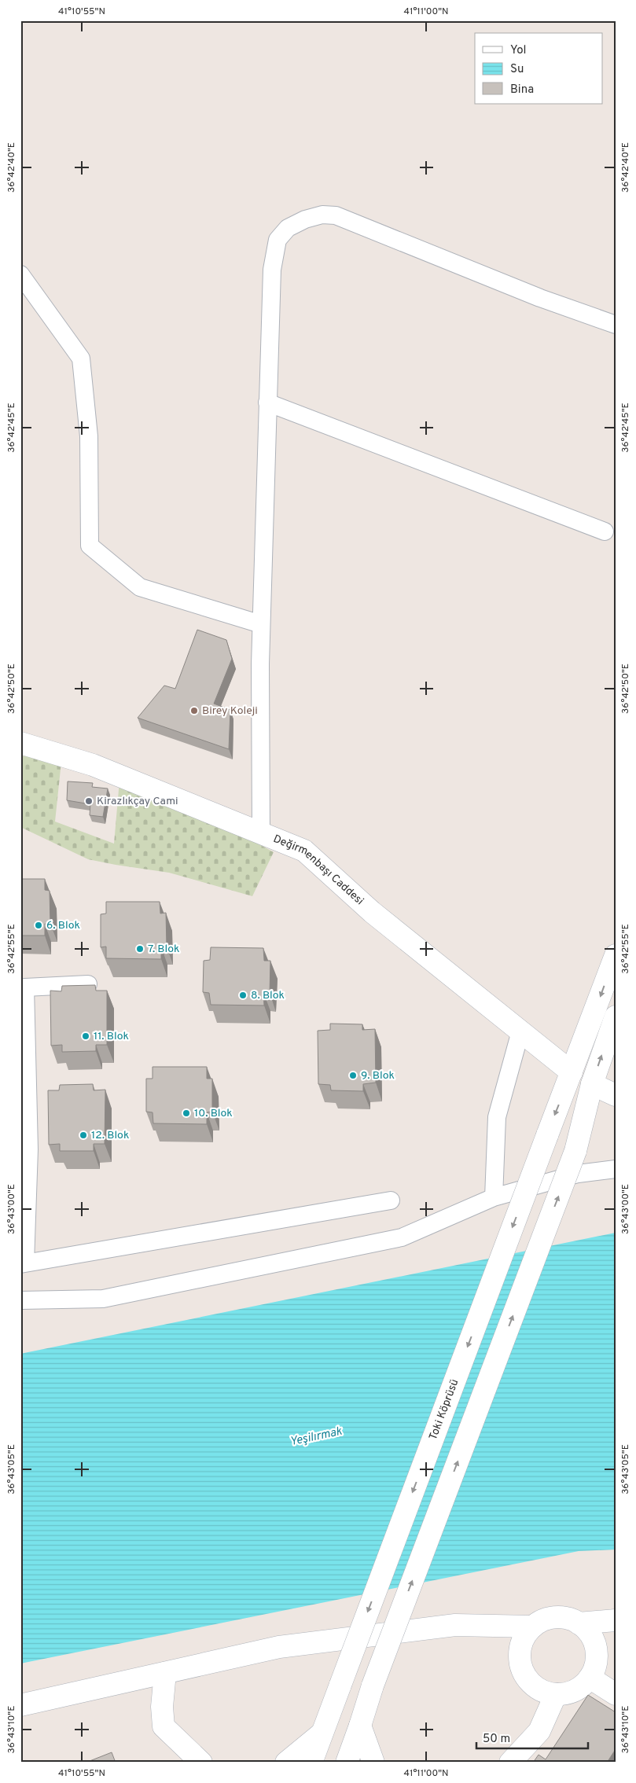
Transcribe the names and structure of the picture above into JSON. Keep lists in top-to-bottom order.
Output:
{
  "streets": {
    "main road": ["Değirmenbaşı Caddesi", "Toki Köprüsü"]
  },
  "crossings": [
    ["Değirmenbaşı Caddesi", "Toki Köprüsü"]
  ],
  "water": ["Yeşilırmak"],
  "places": [
    "Birey Koleji",
    "Kirazlıkçay Cami",
    "6. Blok",
    "7. Blok",
    "8. Blok",
    "11. Blok",
    "9. Blok",
    "10. Blok",
    "12. Blok"
  ],
  "legend": ["Yol", "Su", "Bina"],
  "scale_bar": "50 m",
  "coordinates": [
    "41°10'55\"N",
    "41°11'00\"N",
    "36°42'40\"E",
    "36°42'45\"E",
    "36°42'50\"E",
    "36°42'55\"E",
    "36°43'00\"E",
    "36°43'05\"E",
    "36°43'10\"E"
  ]
}
